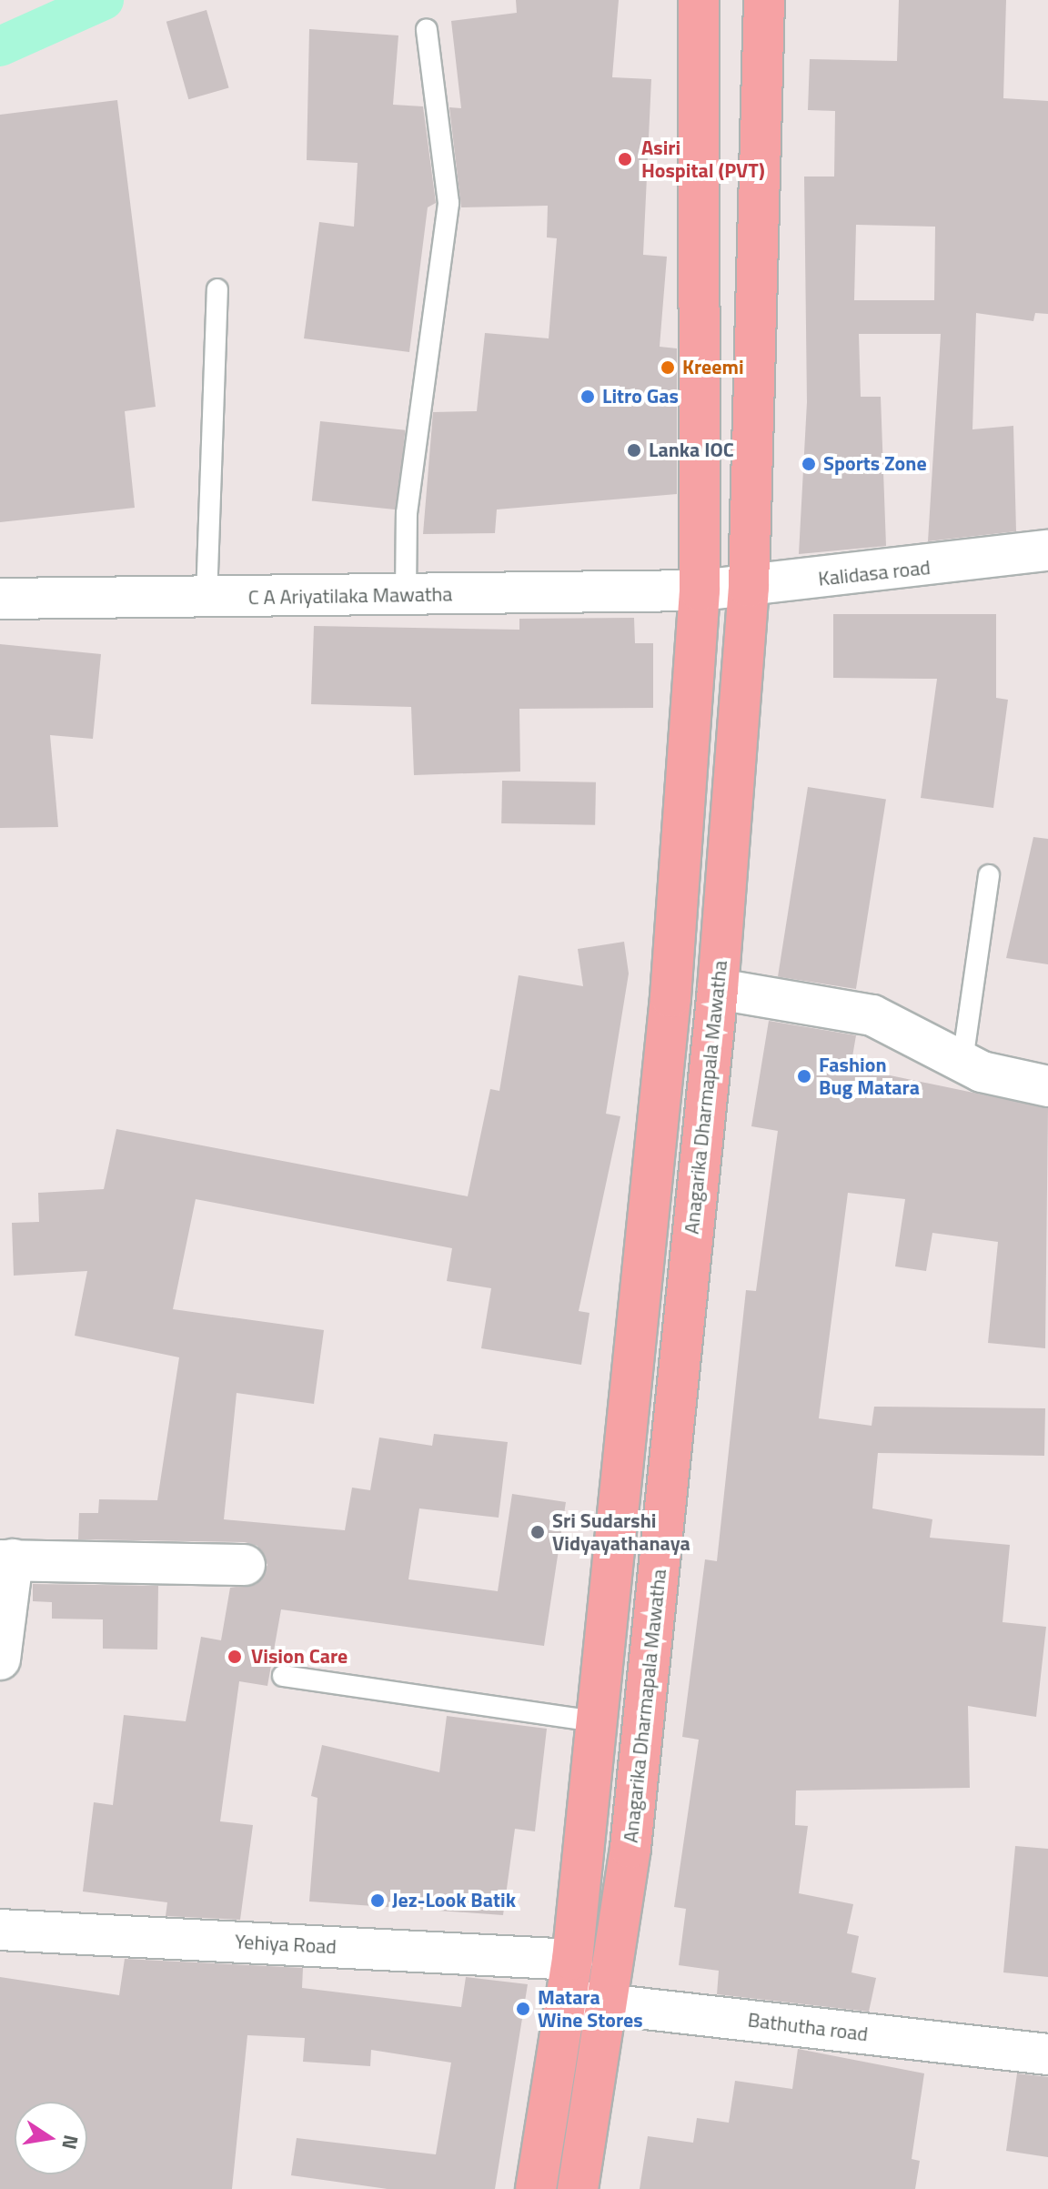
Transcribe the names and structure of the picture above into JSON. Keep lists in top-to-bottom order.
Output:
{
  "streets": {
    "highway": ["Anagarika Dharmapala Mawatha"],
    "street": [
      "Kalidasa road",
      "C A Ariyatilaka Mawatha",
      "Yehiya Road",
      "Bathutha road"
    ]
  },
  "crossings": [
    ["Kalidasa road", "C A Ariyatilaka Mawatha"],
    ["Kalidasa road", "Anagarika Dharmapala Mawatha"],
    ["Anagarika Dharmapala Mawatha", "Bathutha road"]
  ],
  "places": [
    "Asiri Hospital (PVT)",
    "Kreemi",
    "Litro Gas",
    "Lanka IOC",
    "Sports Zone",
    "Fashion Bug Matara",
    "Sri Sudarshi Vidyayathanaya",
    "Vision Care",
    "Jez-Look Batik",
    "Matara Wine Stores"
  ],
  "north": "right"
}
